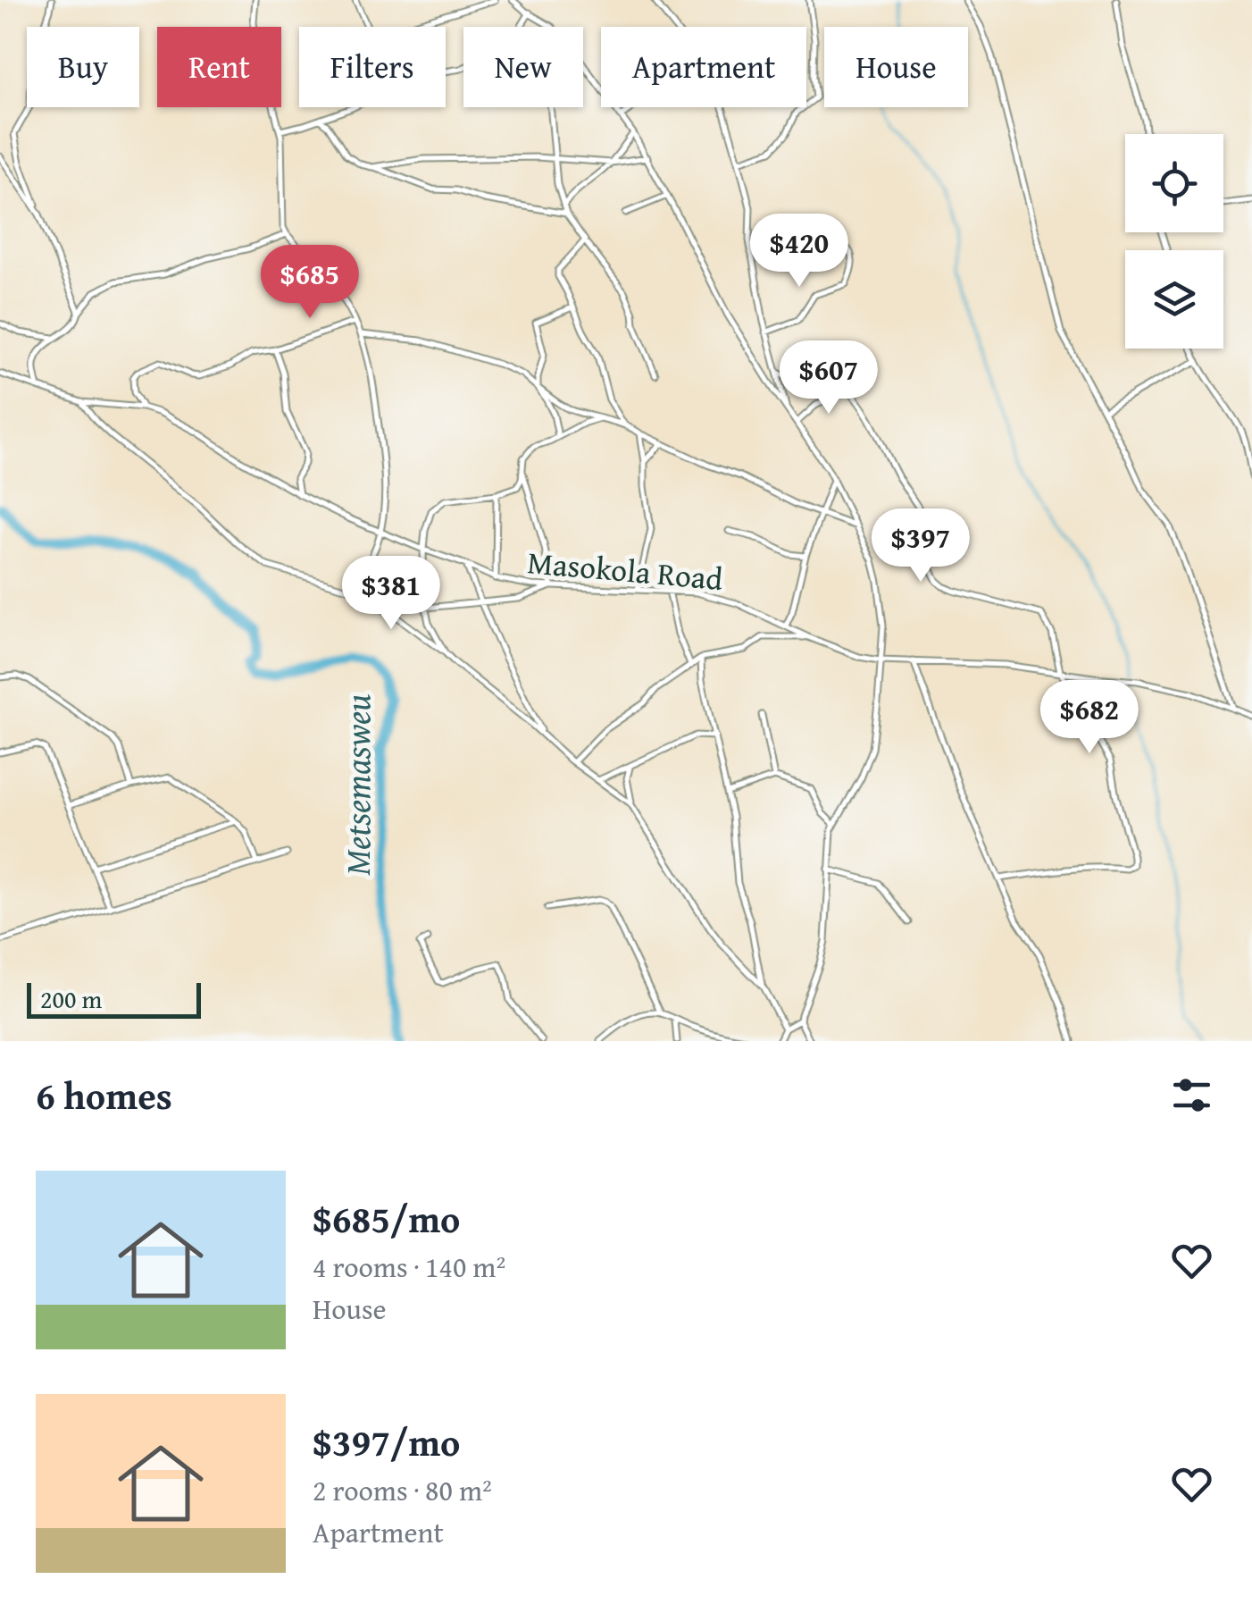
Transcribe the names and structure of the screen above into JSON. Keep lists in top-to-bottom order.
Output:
{
  "streets": {
    "street": ["Masokola Road"]
  },
  "water": ["Metsemasweu"],
  "scale_bar": "200 m",
  "page": {
    "chip": [
      "Buy",
      "Rent",
      "Filters",
      "New",
      "Apartment",
      "House"
    ],
    "price": [
      "$420",
      "$685",
      "$607",
      "$397",
      "$381",
      "$682"
    ],
    "scale": "200 m",
    "heading": "6 homes",
    "list": [
      {
        "name": "$685/mo",
        "note": "4 rooms · 140 m² · House"
      },
      {
        "name": "$397/mo",
        "note": "2 rooms · 80 m² · Apartment"
      }
    ]
  }
}
